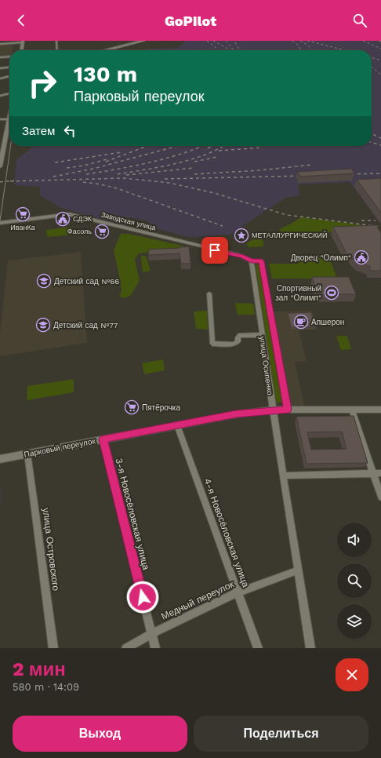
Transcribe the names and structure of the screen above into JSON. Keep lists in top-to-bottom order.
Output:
{
  "streets": {
    "street": [
      "Заводская улица",
      "улица Осипенко",
      "Парковый переулок",
      "3-я Новосёловская улица",
      "4-я Новосёловская улица",
      "улица Островского",
      "Медный переулок"
    ]
  },
  "crossings": [
    ["Заводская улица", "улица Осипенко"],
    ["улица Осипенко", "Парковый переулок"],
    ["улица Осипенко", "Медный переулок"],
    ["Парковый переулок", "3-я Новосёловская улица"],
    ["Парковый переулок", "4-я Новосёловская улица"],
    ["Парковый переулок", "улица Островского"],
    ["3-я Новосёловская улица", "Медный переулок"],
    ["4-я Новосёловская улица", "Медный переулок"]
  ],
  "places": {
    "supermarket": ["ИванКа", "Фасоль", "Пятёрочка"],
    "public building": ["СДЭК", "Дворец \"Олимп\""],
    "place": ["МЕТАЛЛУРГИЧЕСКИЙ"],
    "school or university": ["Детский сад №66", "Детский сад №77"],
    "sports": ["Спортивный зал \"Олимп\""],
    "cafe": ["Апшерон"]
  },
  "page": {
    "header": "GoPilot",
    "turn": ["130 m", "Парковый переулок"],
    "then": "Затем",
    "heading": ["2 мин", "580 m · 14:09"],
    "buttons": ["Выход", "Поделиться"]
  }
}
